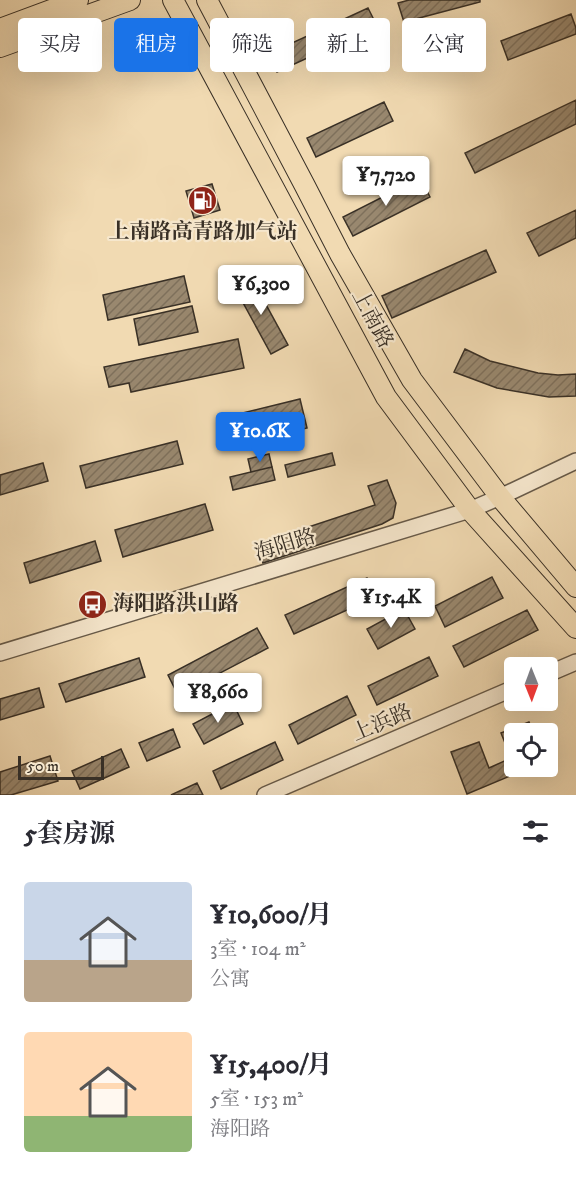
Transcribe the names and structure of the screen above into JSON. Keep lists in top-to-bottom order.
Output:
{
  "streets": {
    "main road": ["上南路"],
    "street": ["海阳路", "上浜路"]
  },
  "crossings": [
    ["上南路", "海阳路"]
  ],
  "places": {
    "fuel station": ["上南路高青路加气站"],
    "bus stop": ["海阳路洪山路"]
  },
  "scale_bar": "50 m",
  "north": "bottom",
  "page": {
    "chip": [
      "买房",
      "租房",
      "筛选",
      "新上",
      "公寓"
    ],
    "price": [
      "¥7,720",
      "¥6,300",
      "¥10.6K",
      "¥15.4K",
      "¥8,660"
    ],
    "scale": "50 m",
    "heading": "5套房源",
    "list": [
      {
        "name": "¥10,600/月",
        "note": "3室 · 104 m² · 公寓"
      },
      {
        "name": "¥15,400/月",
        "note": "5室 · 153 m² · 海阳路"
      }
    ]
  }
}
